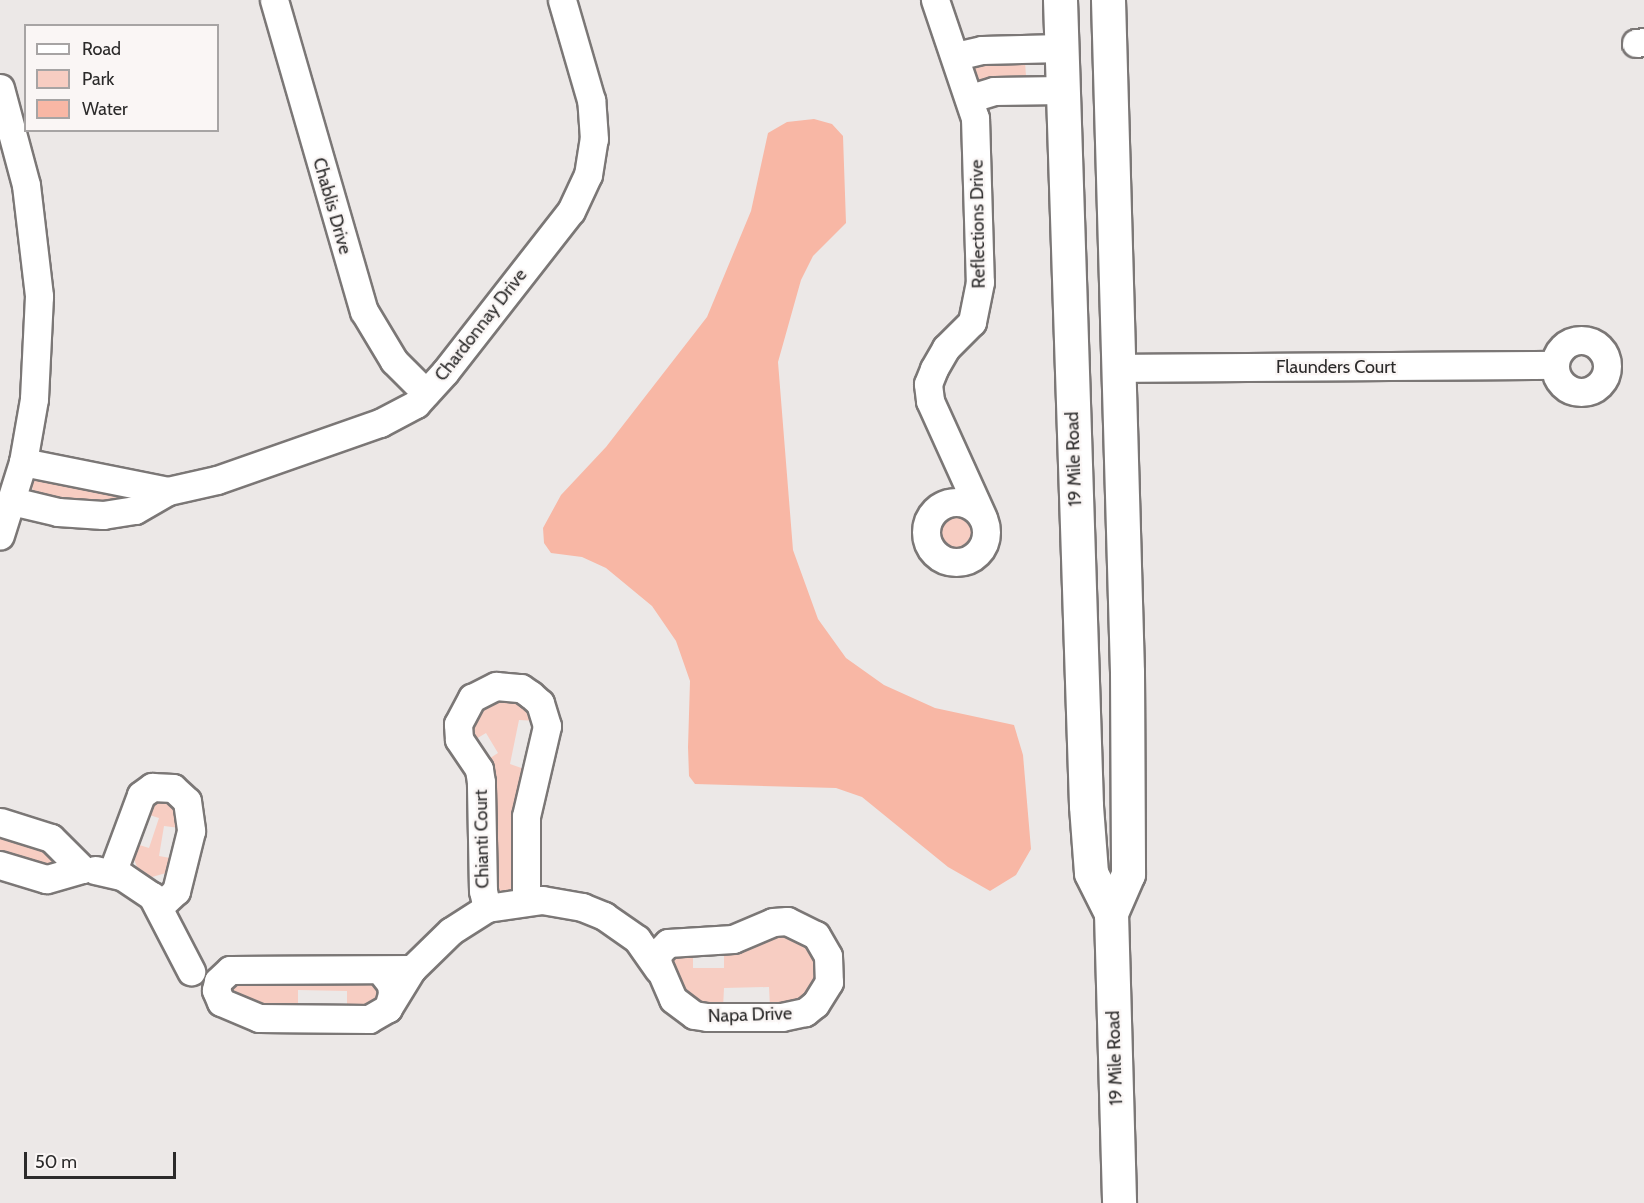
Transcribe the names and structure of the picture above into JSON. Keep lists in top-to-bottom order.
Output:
{
  "streets": {
    "main road": ["19 Mile Road"],
    "street": [
      "Chablis Drive",
      "Reflections Drive",
      "Chardonnay Drive",
      "Flaunders Court",
      "Chianti Court",
      "Napa Drive"
    ]
  },
  "crossings": [
    ["Chablis Drive", "Chardonnay Drive"],
    ["Flaunders Court", "19 Mile Road"],
    ["Chianti Court", "Napa Drive"]
  ],
  "legend": ["Road", "Park", "Water"],
  "scale_bar": "50 m"
}
